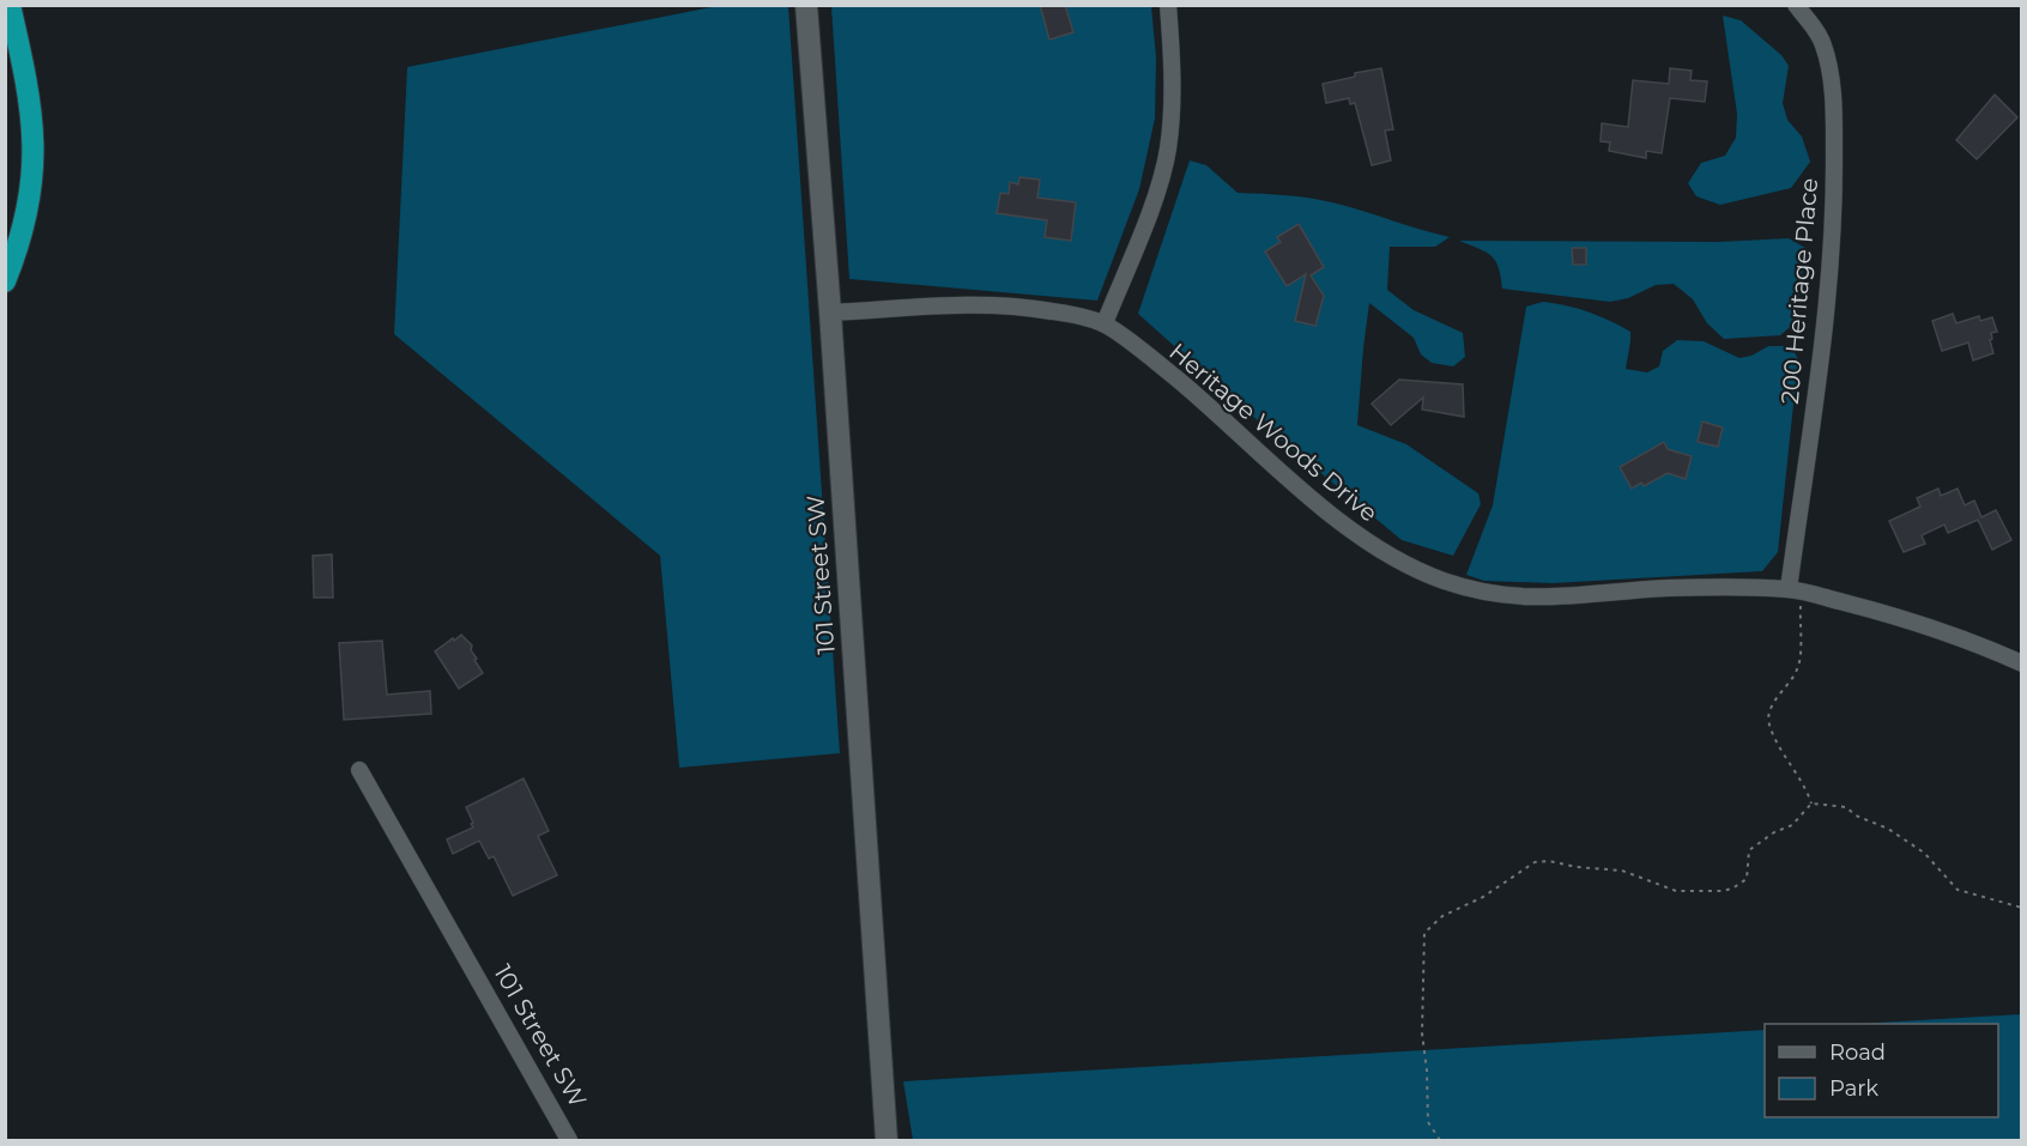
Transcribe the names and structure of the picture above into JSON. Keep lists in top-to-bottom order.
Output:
{
  "streets": {
    "street": ["200 Heritage Place", "Heritage Woods Drive", "101 Street SW"]
  },
  "crossings": [
    ["200 Heritage Place", "Heritage Woods Drive"],
    ["Heritage Woods Drive", "101 Street SW"]
  ],
  "legend": ["Road", "Park"]
}
